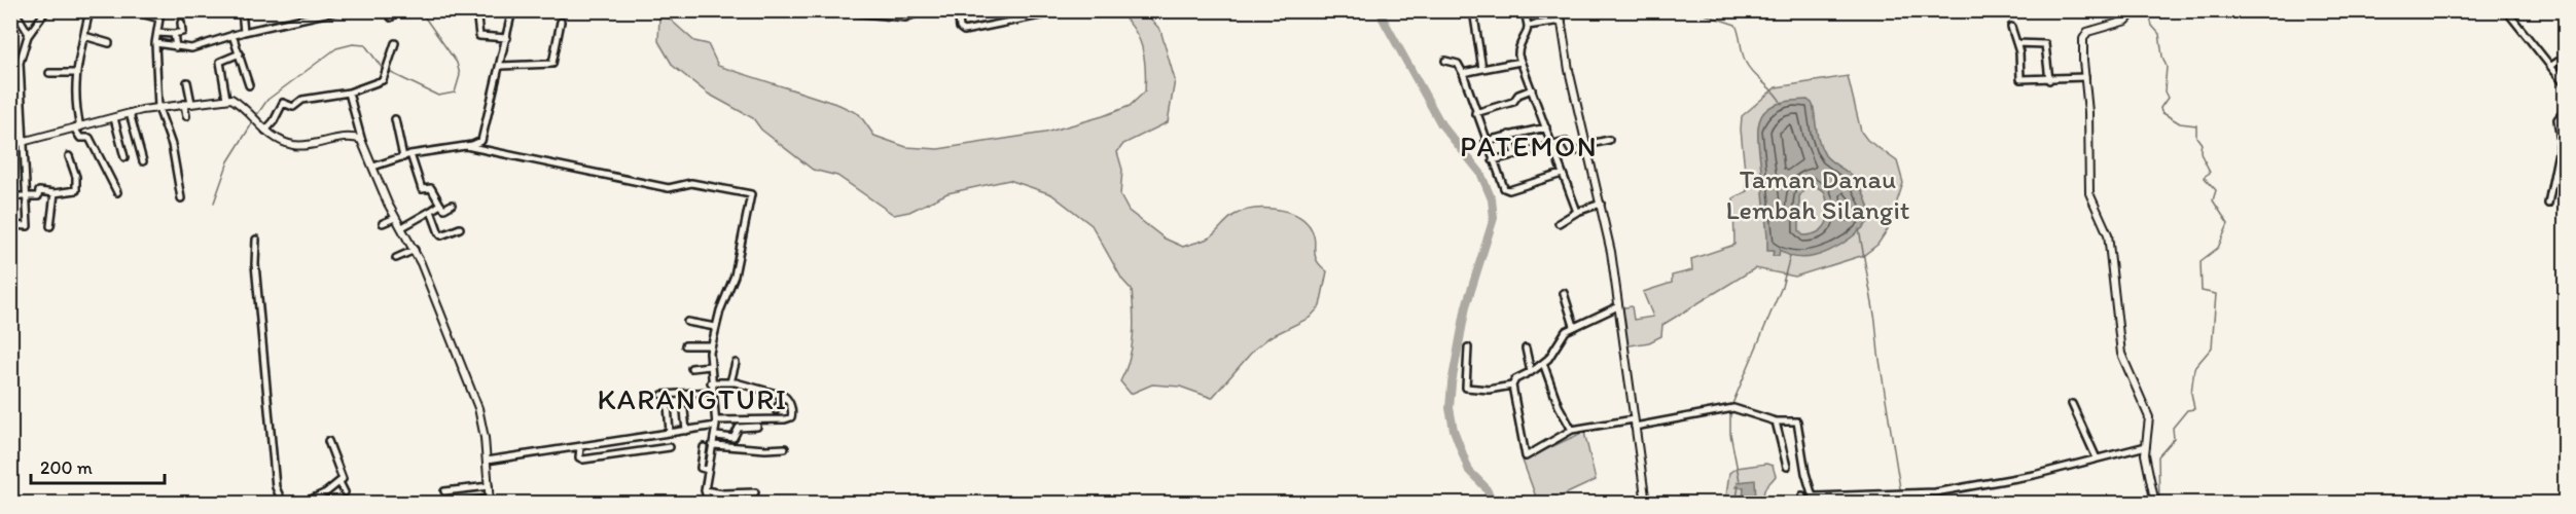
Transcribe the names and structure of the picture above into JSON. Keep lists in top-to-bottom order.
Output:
{
  "districts": ["PATEMON", "KARANGTURI"],
  "parks": ["Taman Danau Lembah Silangit"],
  "scale_bar": "200 m"
}
